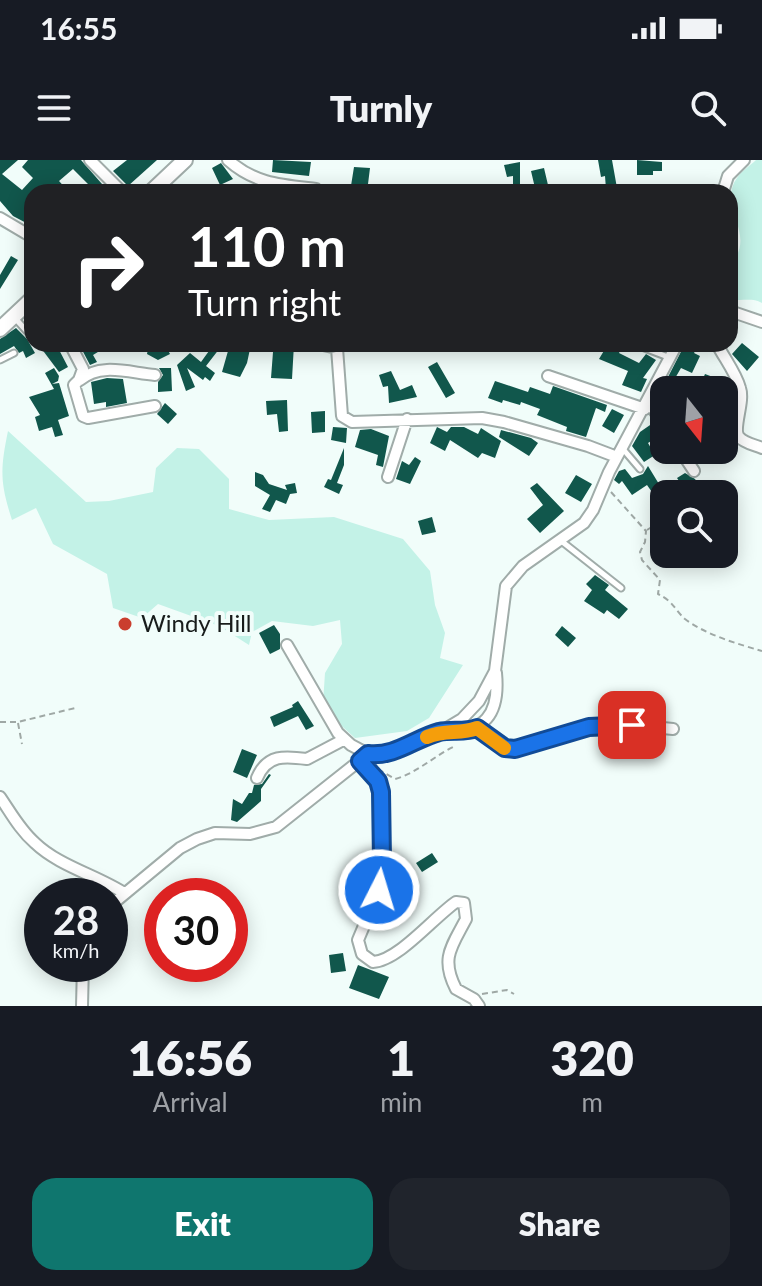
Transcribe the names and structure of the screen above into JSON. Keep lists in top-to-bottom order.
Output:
{
  "places": ["Windy Hill"],
  "north": "bottom",
  "page": {
    "status": "16:55",
    "header": "Turnly",
    "turn": ["110 m", "Turn right"],
    "speed": "28 km/h",
    "limit": "30",
    "eta": [
      "16:56",
      "Arrival",
      "1",
      "min",
      "320",
      "m"
    ],
    "buttons": ["Exit", "Share"]
  }
}
